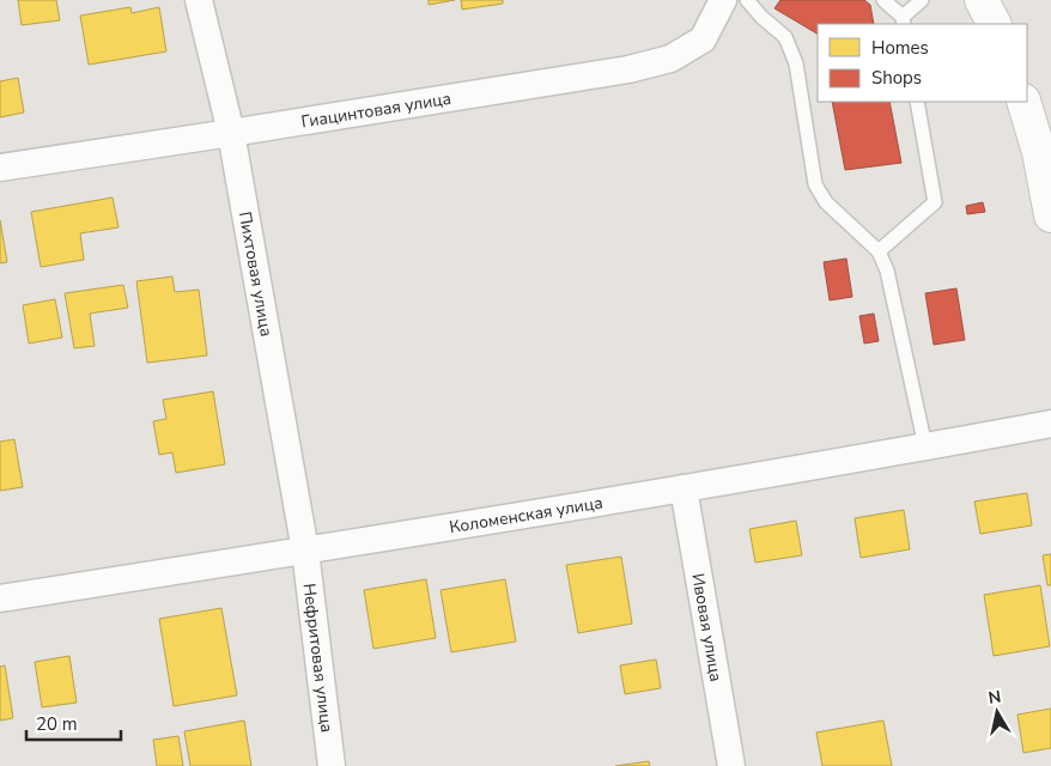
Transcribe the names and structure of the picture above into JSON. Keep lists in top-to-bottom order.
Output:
{
  "streets": {
    "street": [
      "Гиацинтовая улица",
      "Пихтовая улица",
      "Коломенская улица",
      "Ивовая улица",
      "Нефритовая улица"
    ]
  },
  "crossings": [
    ["Гиацинтовая улица", "Пихтовая улица"],
    ["Пихтовая улица", "Коломенская улица"],
    ["Пихтовая улица", "Нефритовая улица"],
    ["Коломенская улица", "Ивовая улица"],
    ["Коломенская улица", "Нефритовая улица"]
  ],
  "legend": ["Homes", "Shops"],
  "scale_bar": "20 m",
  "north": "top"
}
